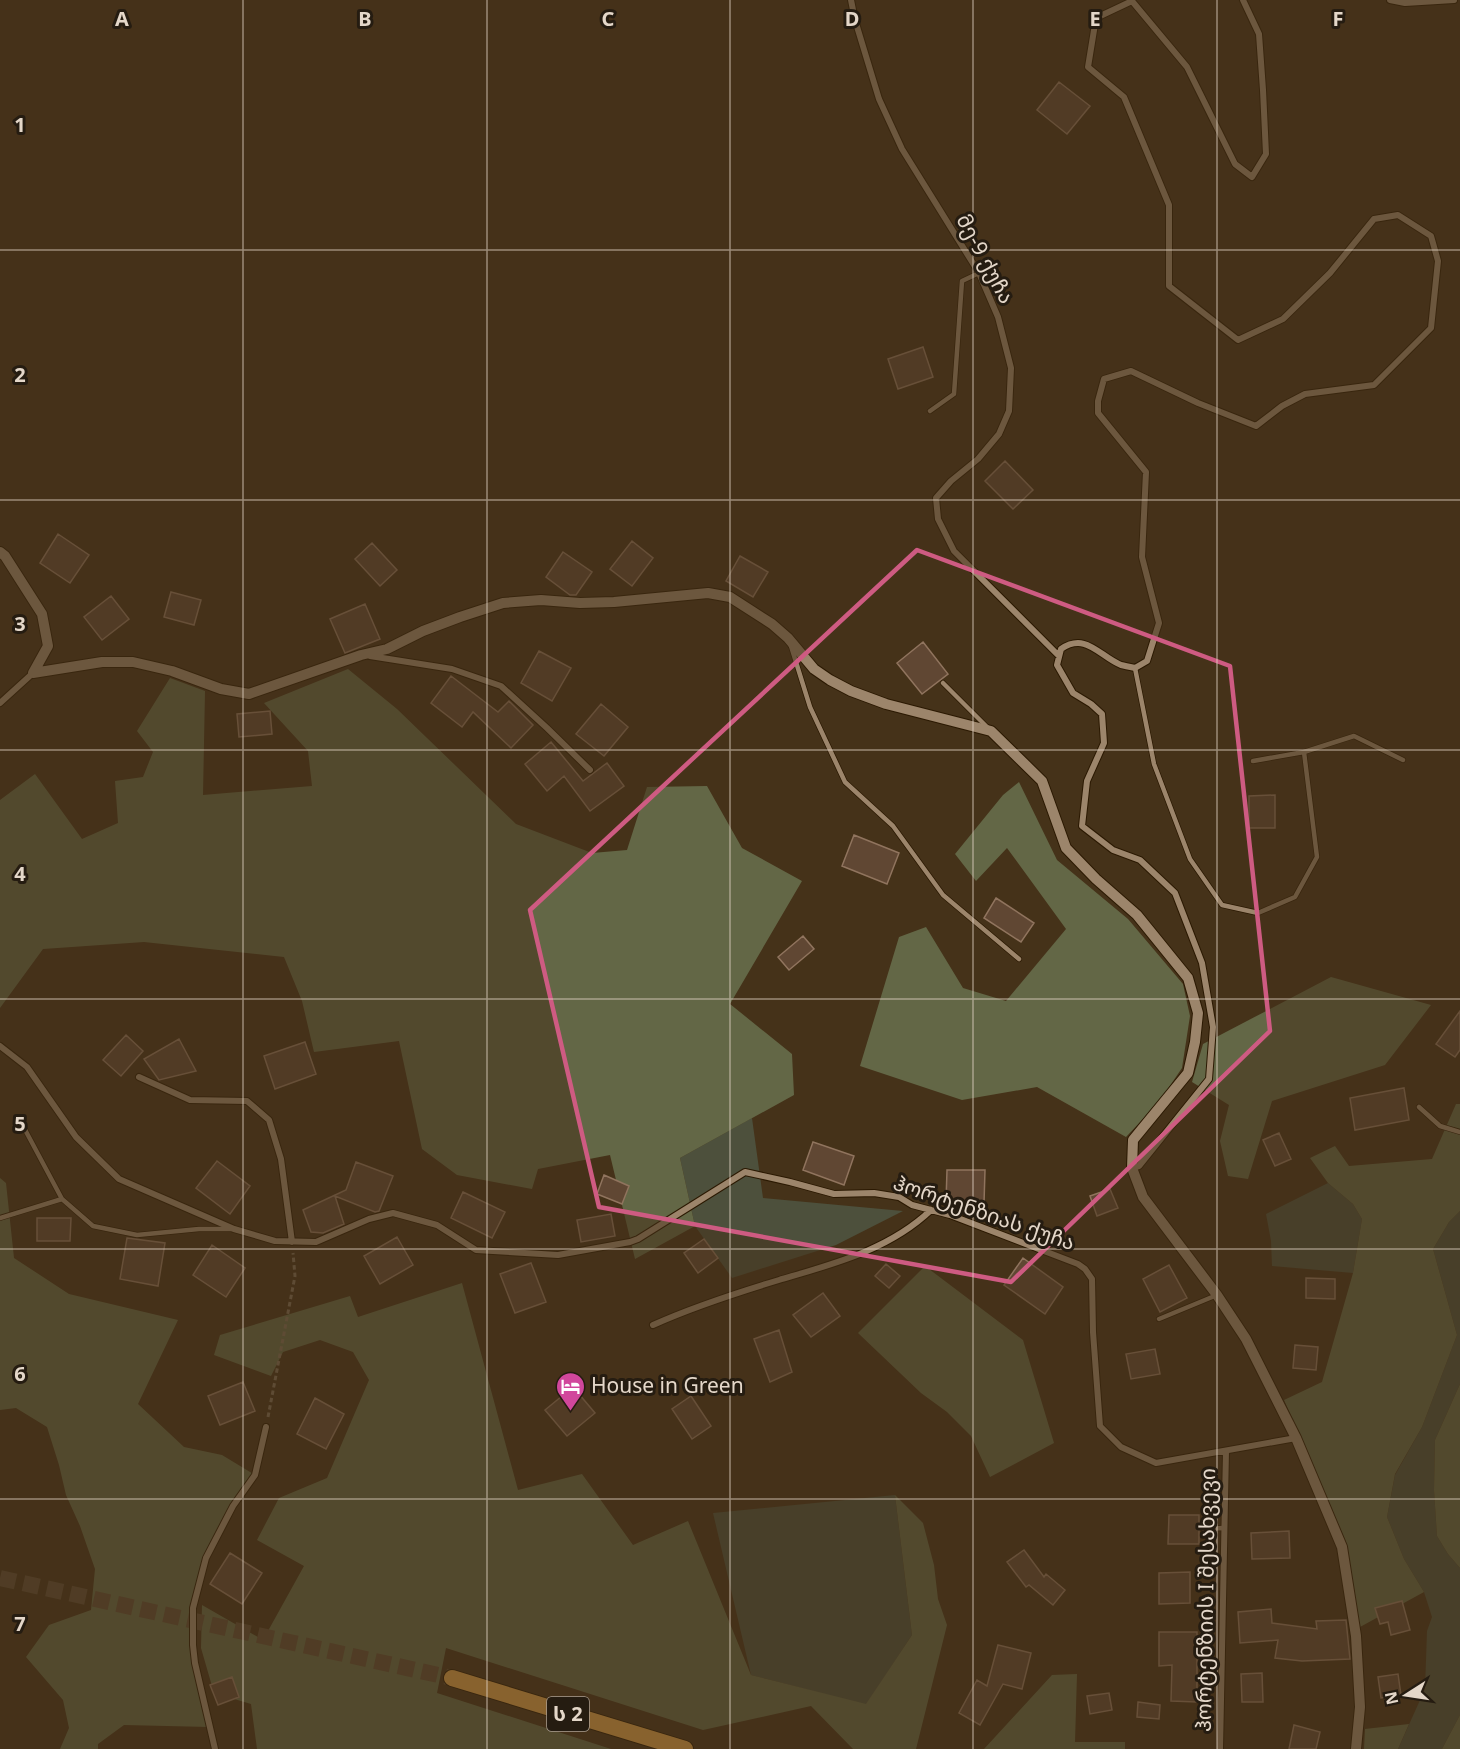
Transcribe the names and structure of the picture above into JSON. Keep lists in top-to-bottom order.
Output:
{
  "streets": {
    "highway": ["ს 2"],
    "street": ["მე-9 ქუჩა", "ჰორტენზიას ქუჩა", "ჰორტენზიის I შესახვევი"]
  },
  "crossings": [
    ["ჰორტენზიას ქუჩა", "ჰორტენზიის I შესახვევი"]
  ],
  "places": {
    "hotel": ["House in Green"]
  },
  "north": "left",
  "grid": {
    "columns": [
      "A",
      "B",
      "C",
      "D",
      "E",
      "F"
    ],
    "rows": [
      "1",
      "2",
      "3",
      "4",
      "5",
      "6",
      "7"
    ]
  }
}
